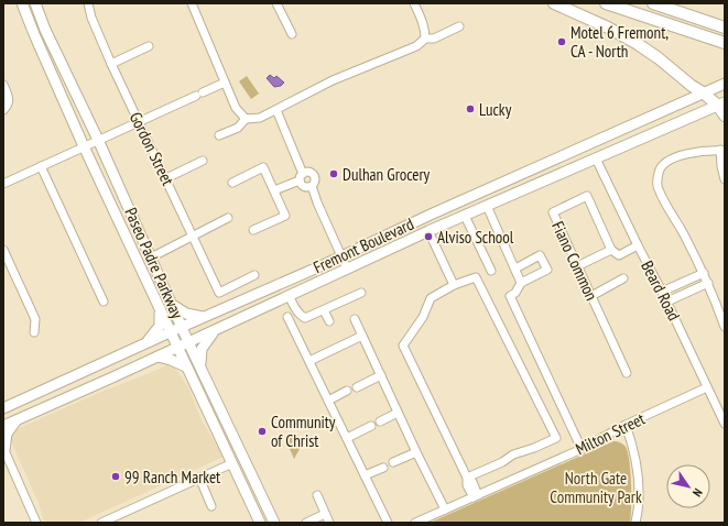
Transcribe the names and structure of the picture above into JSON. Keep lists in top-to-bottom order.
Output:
{
  "streets": {
    "main road": ["Fremont Boulevard", "Paseo Padre Parkway"],
    "street": [
      "Gordon Street",
      "Fiano Common",
      "Beard Road",
      "Milton Street"
    ]
  },
  "crossings": [
    ["Fremont Boulevard", "Paseo Padre Parkway"],
    ["Fremont Boulevard", "Beard Road"],
    ["Beard Road", "Milton Street"]
  ],
  "parks": ["North Gate Community Park"],
  "places": [
    "Motel 6 Fremont, CA - North",
    "Lucky",
    "Dulhan Grocery",
    "Alviso School",
    "Community of Christ",
    "99 Ranch Market"
  ],
  "north": "bottom right"
}
